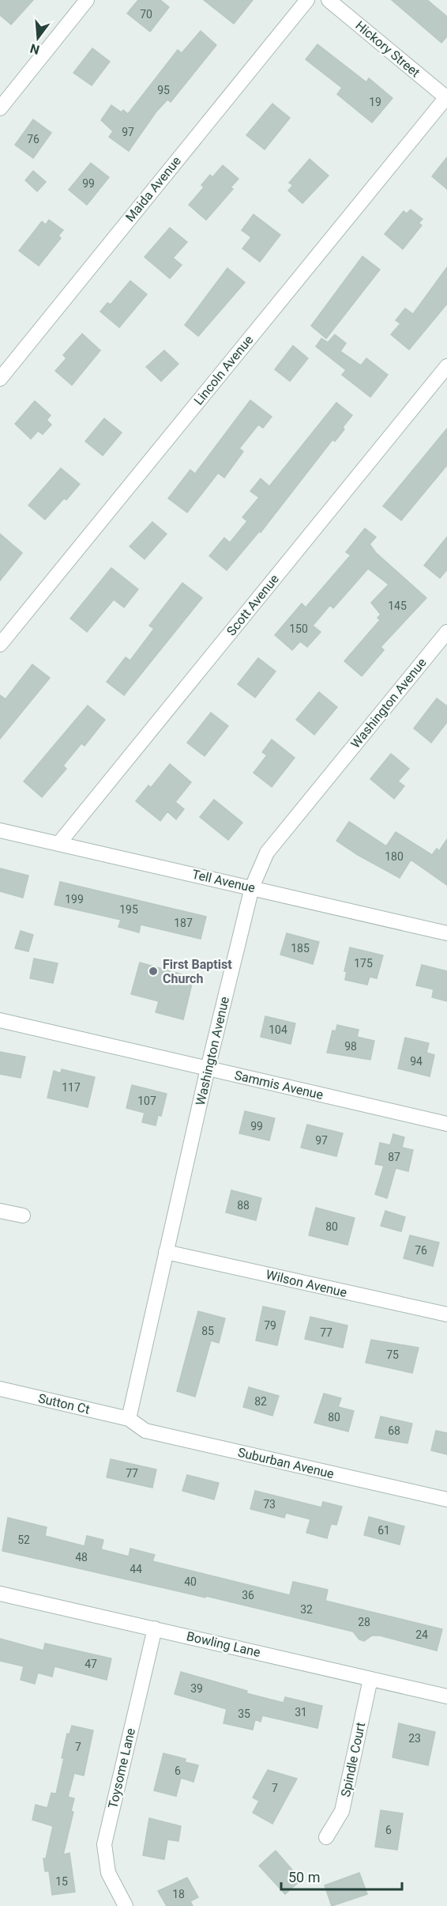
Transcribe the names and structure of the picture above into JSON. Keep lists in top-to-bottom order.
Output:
{
  "streets": {
    "street": [
      "Hickory Street",
      "Maida Avenue",
      "Lincoln Avenue",
      "Scott Avenue",
      "Washington Avenue",
      "Tell Avenue",
      "Sammis Avenue",
      "Wilson Avenue",
      "Sutton Ct",
      "Suburban Avenue",
      "Bowling Lane",
      "Spindle Court",
      "Toysome Lane"
    ]
  },
  "crossings": [
    ["Hickory Street", "Lincoln Avenue"],
    ["Scott Avenue", "Tell Avenue"],
    ["Washington Avenue", "Tell Avenue"],
    ["Washington Avenue", "Sammis Avenue"],
    ["Washington Avenue", "Wilson Avenue"],
    ["Washington Avenue", "Sutton Ct"],
    ["Washington Avenue", "Suburban Avenue"],
    ["Sutton Ct", "Suburban Avenue"],
    ["Bowling Lane", "Spindle Court"],
    ["Bowling Lane", "Toysome Lane"]
  ],
  "places": ["First Baptist Church"],
  "house_numbers": [
    "70",
    "95",
    "19",
    "97",
    "76",
    "99",
    "145",
    "150",
    "180",
    "199",
    "195",
    "187",
    "185",
    "175",
    "104",
    "98",
    "94",
    "117",
    "107",
    "99",
    "97",
    "87",
    "88",
    "80",
    "76",
    "79",
    "85",
    "77",
    "75",
    "82",
    "80",
    "68",
    "77",
    "73",
    "61",
    "52",
    "48",
    "44",
    "40",
    "36",
    "32",
    "28",
    "24",
    "47",
    "39",
    "31",
    "35",
    "23",
    "7",
    "6",
    "7",
    "6",
    "15",
    "18"
  ],
  "scale_bar": "50 m",
  "north": "bottom"
}
